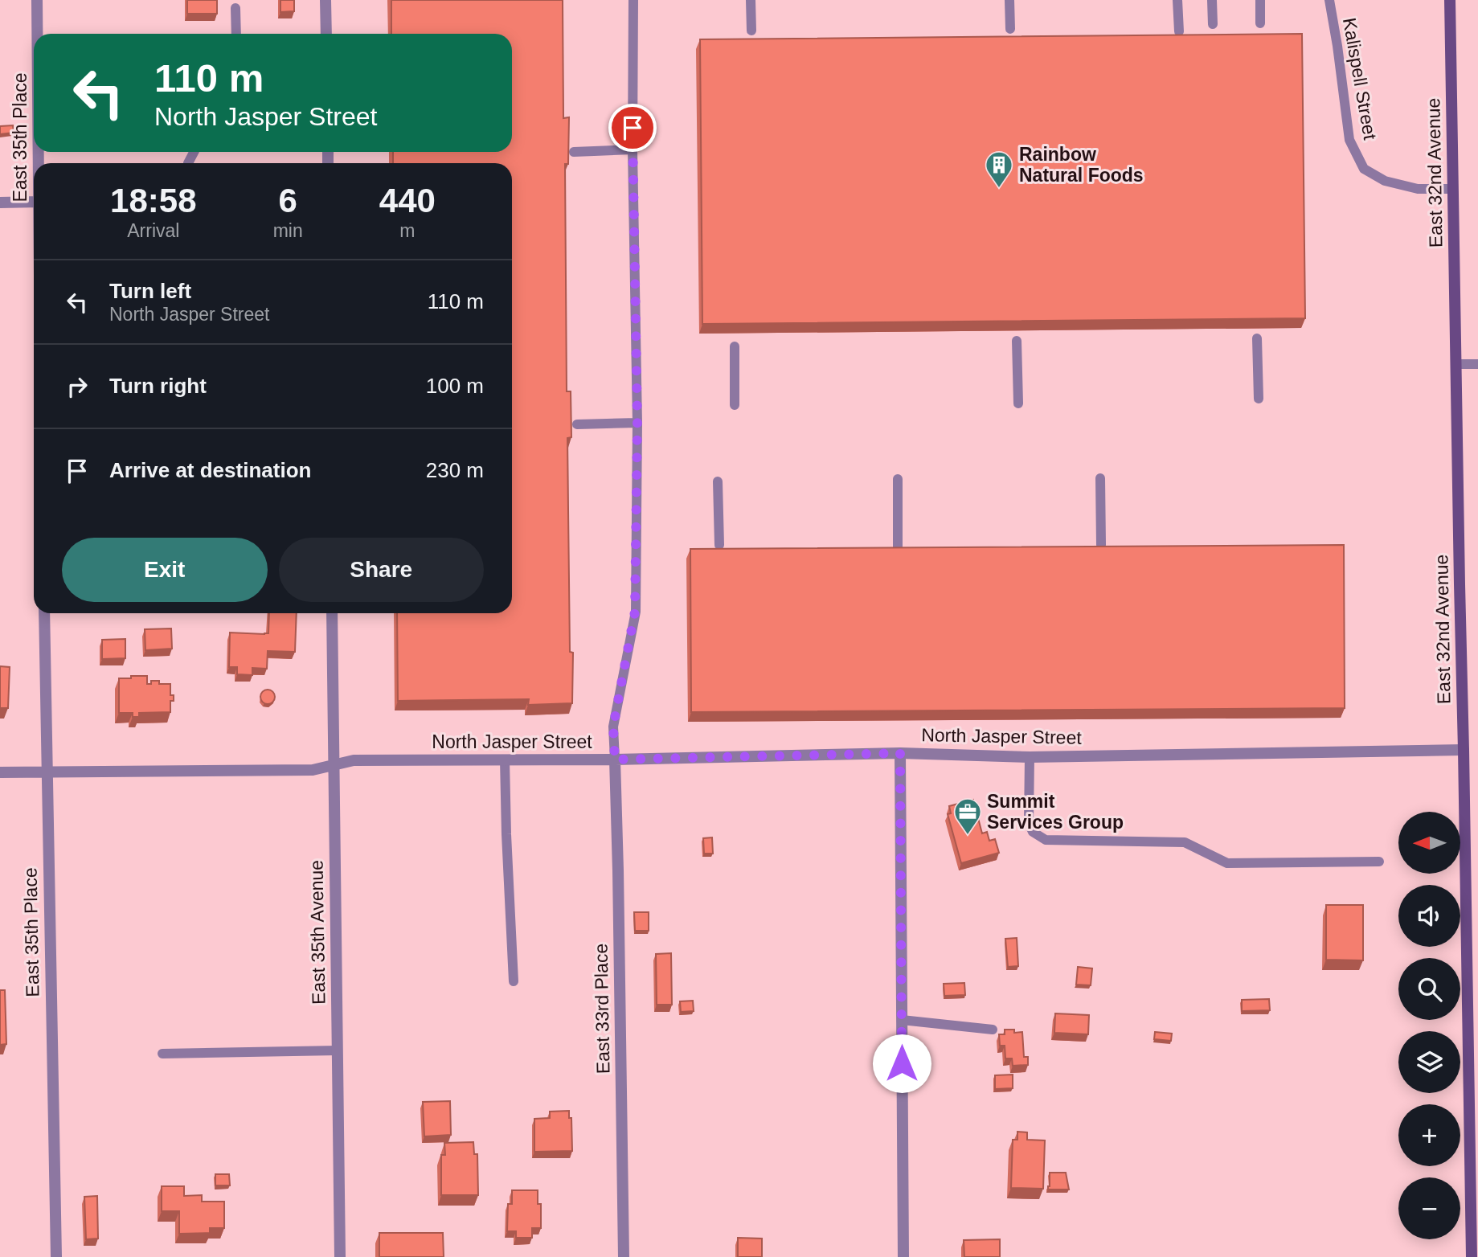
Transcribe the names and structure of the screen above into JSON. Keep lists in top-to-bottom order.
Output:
{
  "streets": {
    "street": [
      "East 35th Place",
      "East 32nd Avenue",
      "North Jasper Street",
      "East 35th Avenue",
      "East 33rd Place"
    ],
    "lane": ["Kalispell Street"]
  },
  "crossings": [
    ["Kalispell Street", "East 32nd Avenue"],
    ["East 35th Place", "North Jasper Street"],
    ["East 32nd Avenue", "North Jasper Street"],
    ["North Jasper Street", "East 35th Avenue"],
    ["North Jasper Street", "East 33rd Place"]
  ],
  "places": {
    "building": ["Rainbow Natural Foods"],
    "office": ["Summit Services Group"]
  },
  "north": "left",
  "page": {
    "turn": ["110 m", "North Jasper Street"],
    "eta": [
      "18:58",
      "Arrival",
      "6",
      "min",
      "440",
      "m"
    ],
    "list": [
      {
        "name": "Turn left",
        "note": "North Jasper Street",
        "value": "110 m"
      },
      {
        "name": "Turn right",
        "value": "100 m"
      },
      {
        "name": "Arrive at destination",
        "value": "230 m"
      }
    ],
    "buttons": ["Exit", "Share"],
    "map_buttons": ["+", "−"]
  }
}
